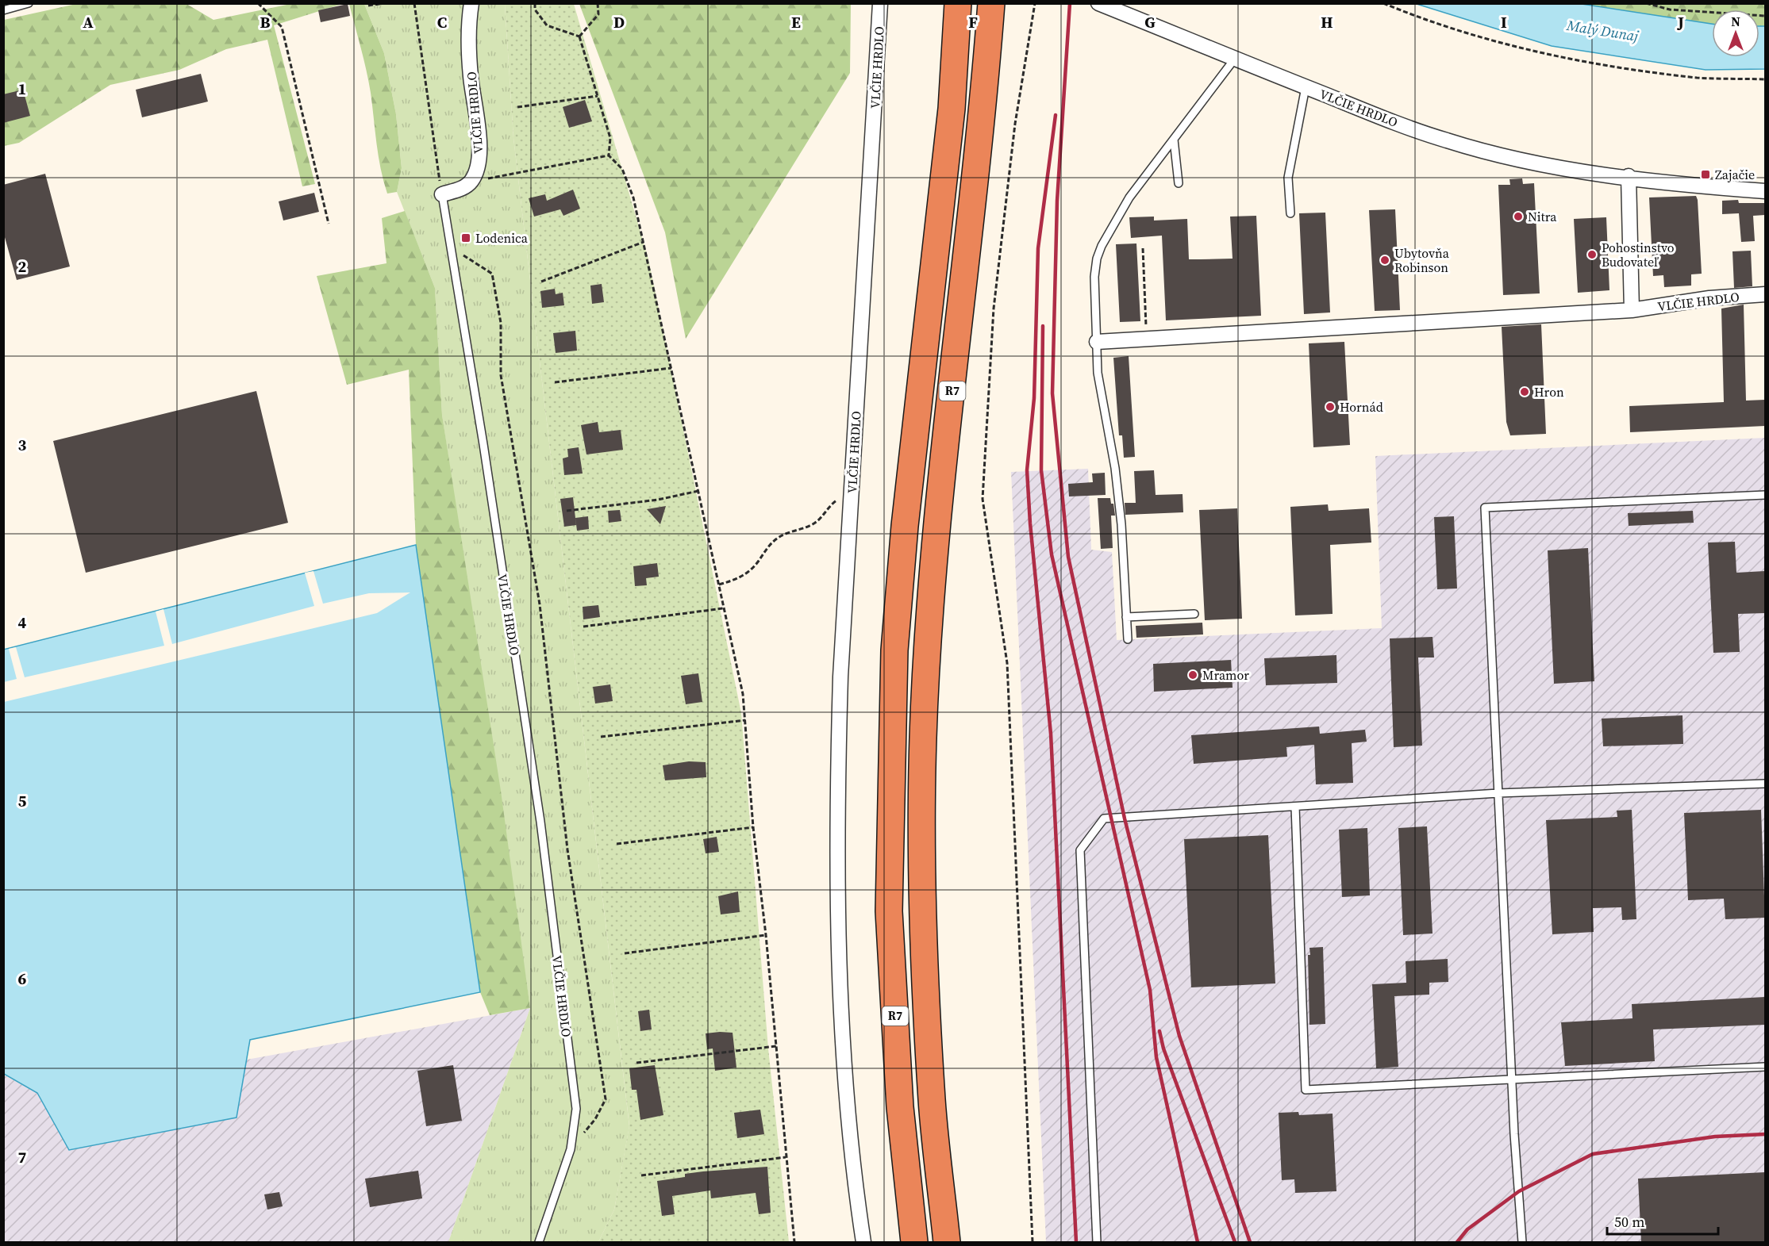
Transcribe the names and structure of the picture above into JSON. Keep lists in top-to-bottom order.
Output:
{
  "streets": {
    "highway": ["R7"],
    "street": ["VLČIE HRDLO"]
  },
  "water": ["Malý Dunaj"],
  "places": {
    "transit": ["Zajačie", "Lodenica"],
    "other": [
      "Nitra",
      "Pohostinstvo Budovateľ",
      "Ubytovňa Robinson",
      "Hron",
      "Hornád",
      "Mramor"
    ]
  },
  "scale_bar": "50 m",
  "north": "top",
  "grid": {
    "columns": [
      "A",
      "B",
      "C",
      "D",
      "E",
      "F",
      "G",
      "H",
      "I",
      "J"
    ],
    "rows": [
      "1",
      "2",
      "3",
      "4",
      "5",
      "6",
      "7"
    ]
  }
}
